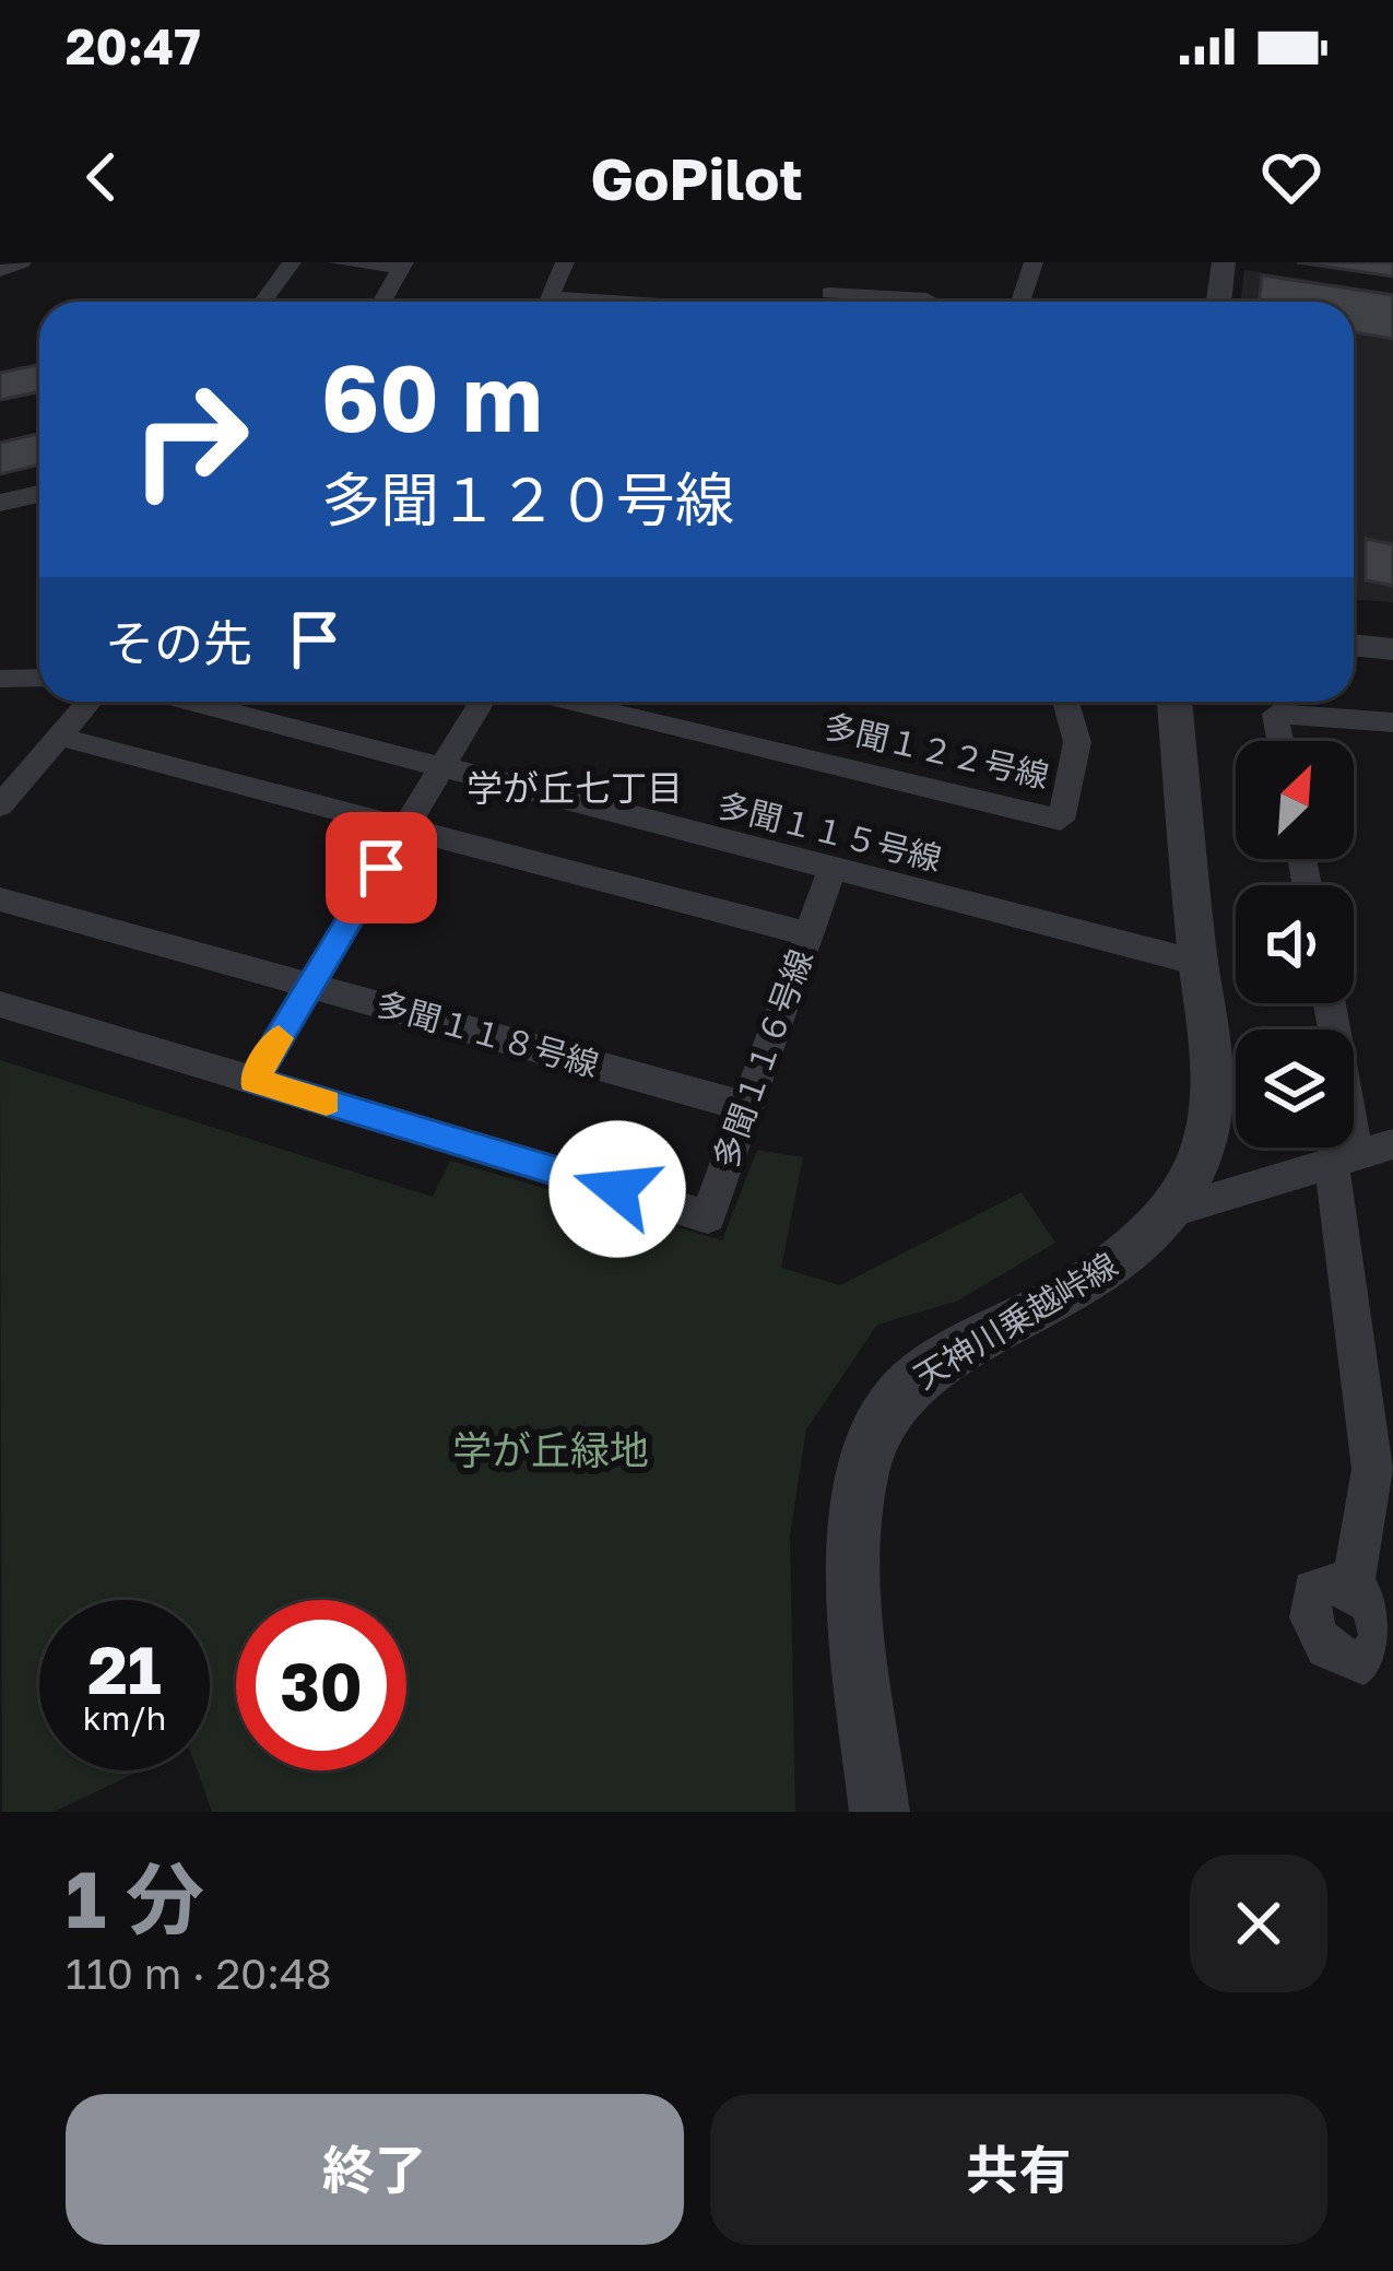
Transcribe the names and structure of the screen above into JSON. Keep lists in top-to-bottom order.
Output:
{
  "streets": {
    "street": [
      "多聞１２２号線",
      "多聞１１５号線",
      "多聞１１８号線",
      "多聞１１６号線",
      "天神川乗越峠線"
    ]
  },
  "crossings": [
    ["多聞１１５号線", "多聞１１６号線"],
    ["多聞１１５号線", "天神川乗越峠線"],
    ["多聞１１８号線", "多聞１１６号線"]
  ],
  "districts": ["学が丘七丁目"],
  "parks": ["学が丘緑地"],
  "north": "top right",
  "page": {
    "status": "20:47",
    "header": "GoPilot",
    "turn": ["60 m", "多聞１２０号線"],
    "then": "その先",
    "speed": "21 km/h",
    "limit": "30",
    "heading": ["1 分", "110 m · 20:48"],
    "buttons": ["終了", "共有"]
  }
}
